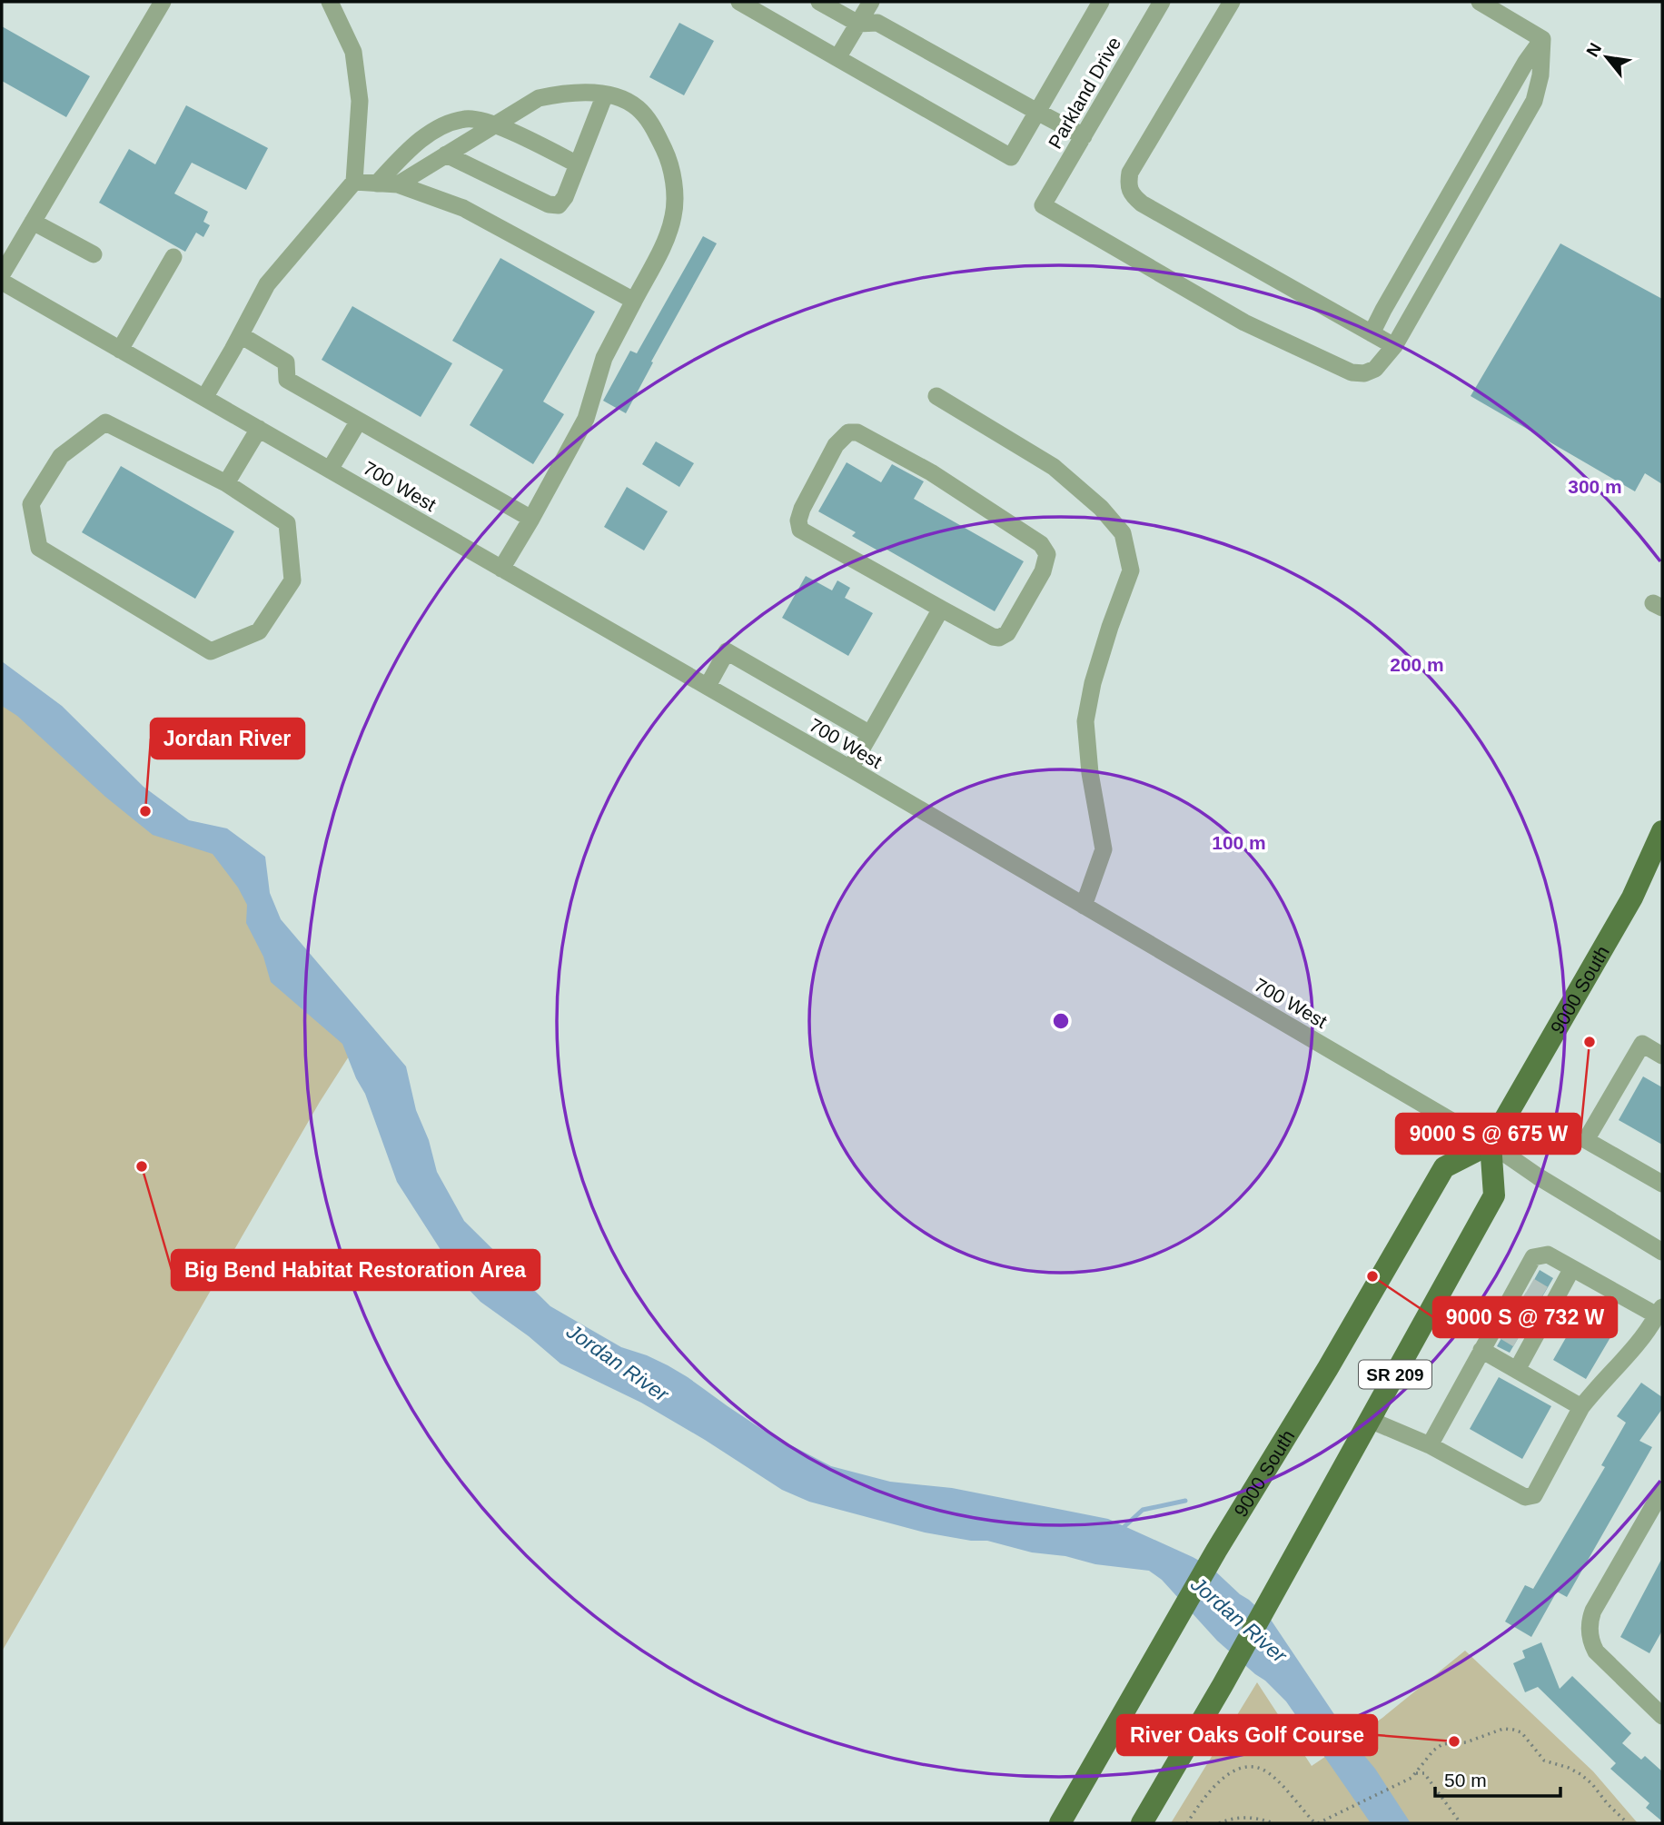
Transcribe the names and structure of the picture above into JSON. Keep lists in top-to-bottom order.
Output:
{
  "streets": {
    "main road": ["9000 South", "SR 209"],
    "street": ["Parkland Drive", "700 West"]
  },
  "crossings": [
    ["700 West", "9000 South"],
    ["700 West", "SR 209"],
    ["9000 South", "SR 209"]
  ],
  "water": ["Jordan River"],
  "places": [
    "Jordan River",
    "9000 S @ 675 W",
    "Big Bend Habitat Restoration Area",
    "9000 S @ 732 W",
    "River Oaks Golf Course"
  ],
  "scale_bar": "50 m",
  "north": "top left",
  "rings": ["300 m", "200 m", "100 m"]
}
